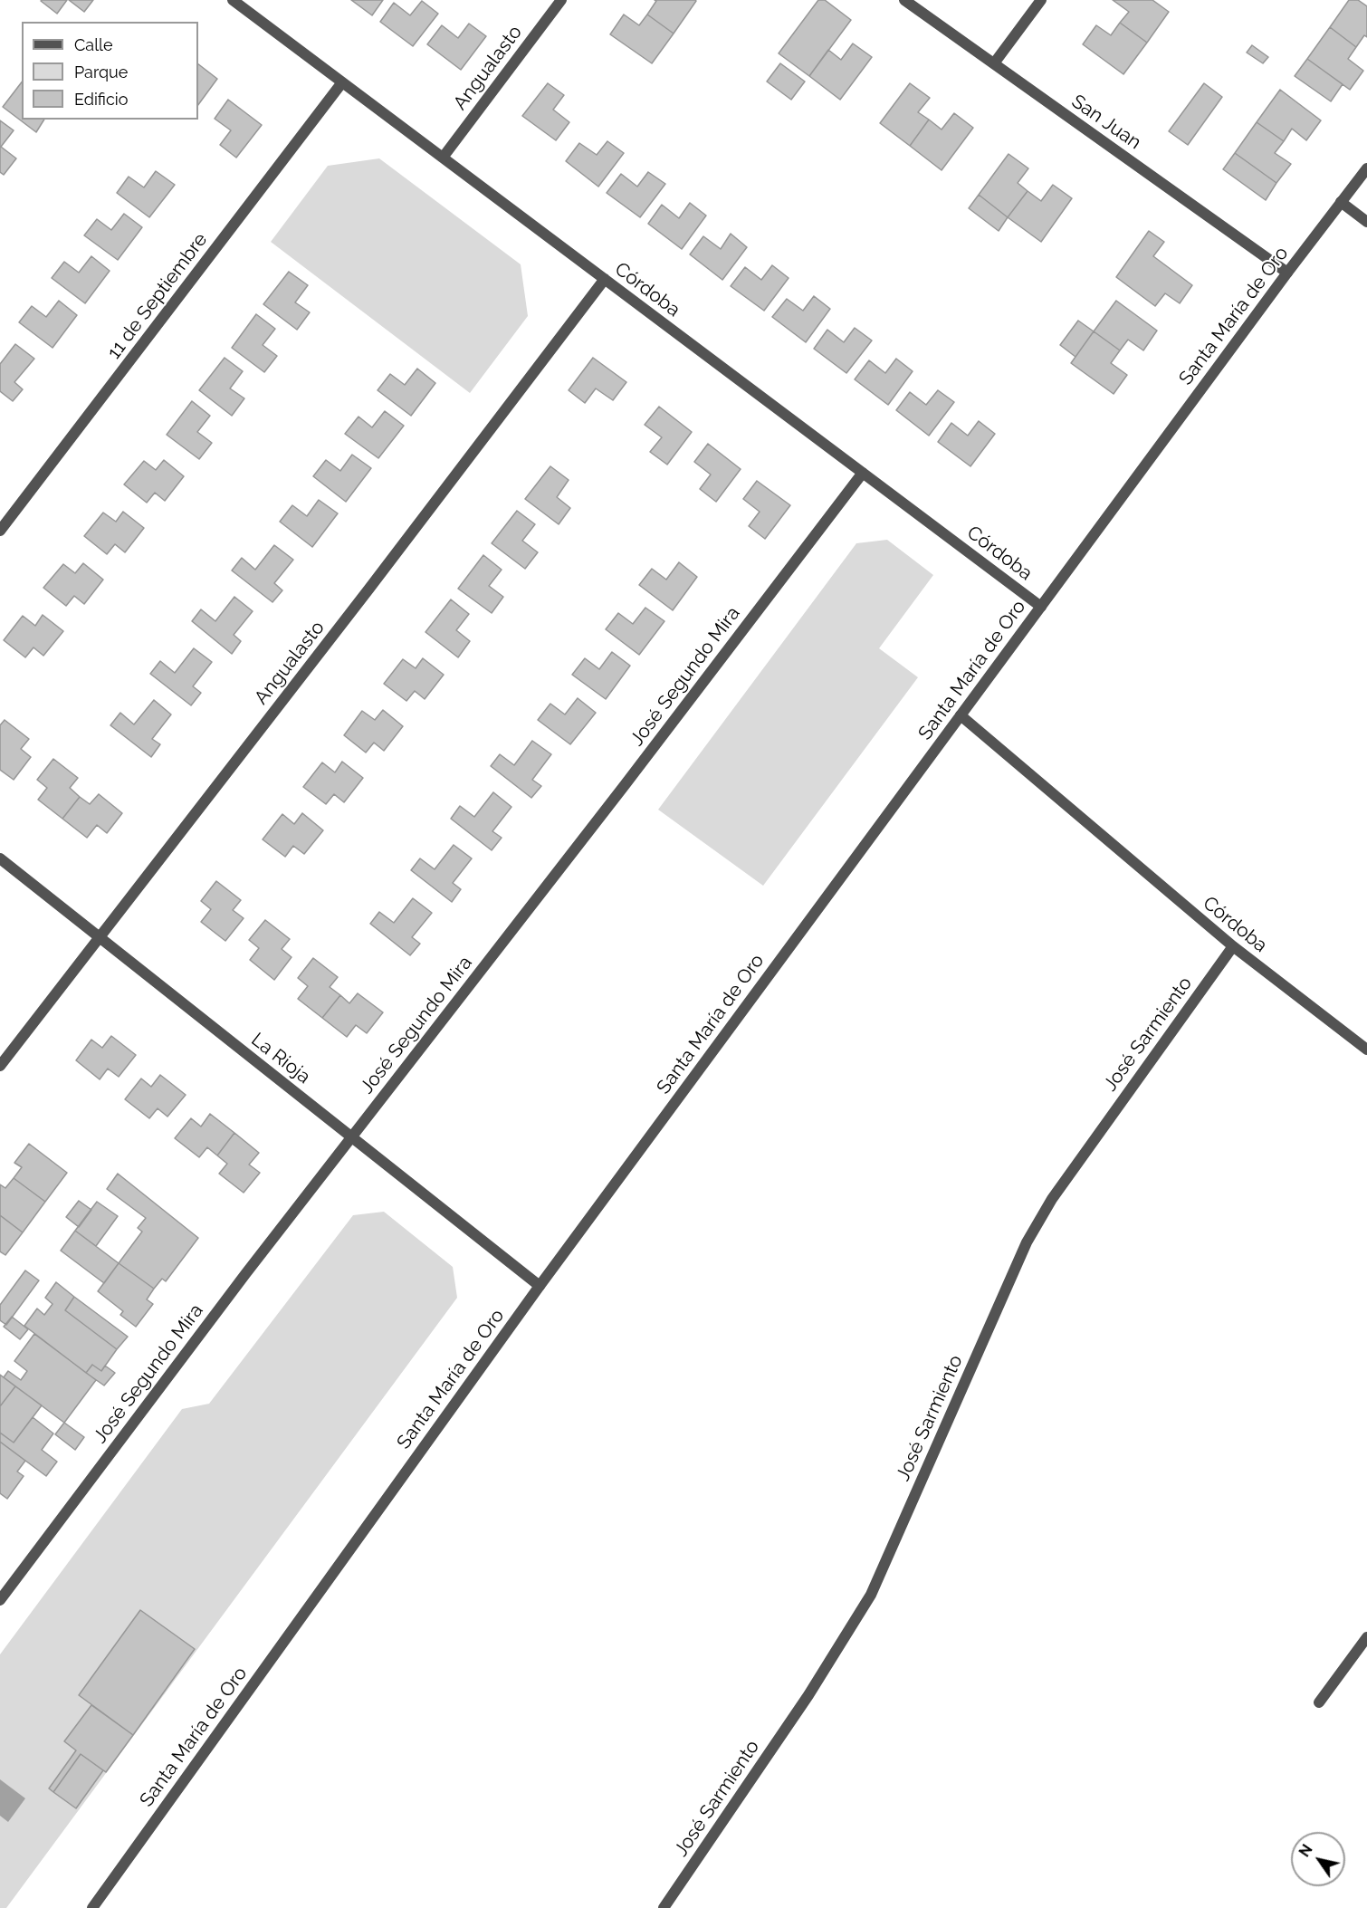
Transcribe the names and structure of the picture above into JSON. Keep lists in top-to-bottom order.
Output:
{
  "streets": {
    "street": [
      "Angualasto",
      "San Juan",
      "Córdoba",
      "11 de Septiembre",
      "Santa María de Oro",
      "José Segundo Mira",
      "José Sarmiento",
      "La Rioja"
    ]
  },
  "crossings": [
    ["Angualasto", "Córdoba"],
    ["Angualasto", "La Rioja"],
    ["San Juan", "Santa María de Oro"],
    ["Córdoba", "11 de Septiembre"],
    ["Córdoba", "Santa María de Oro"],
    ["Córdoba", "José Segundo Mira"],
    ["Córdoba", "José Sarmiento"],
    ["Santa María de Oro", "La Rioja"],
    ["José Segundo Mira", "La Rioja"]
  ],
  "legend": ["Calle", "Parque", "Edificio"],
  "north": "top left"
}
